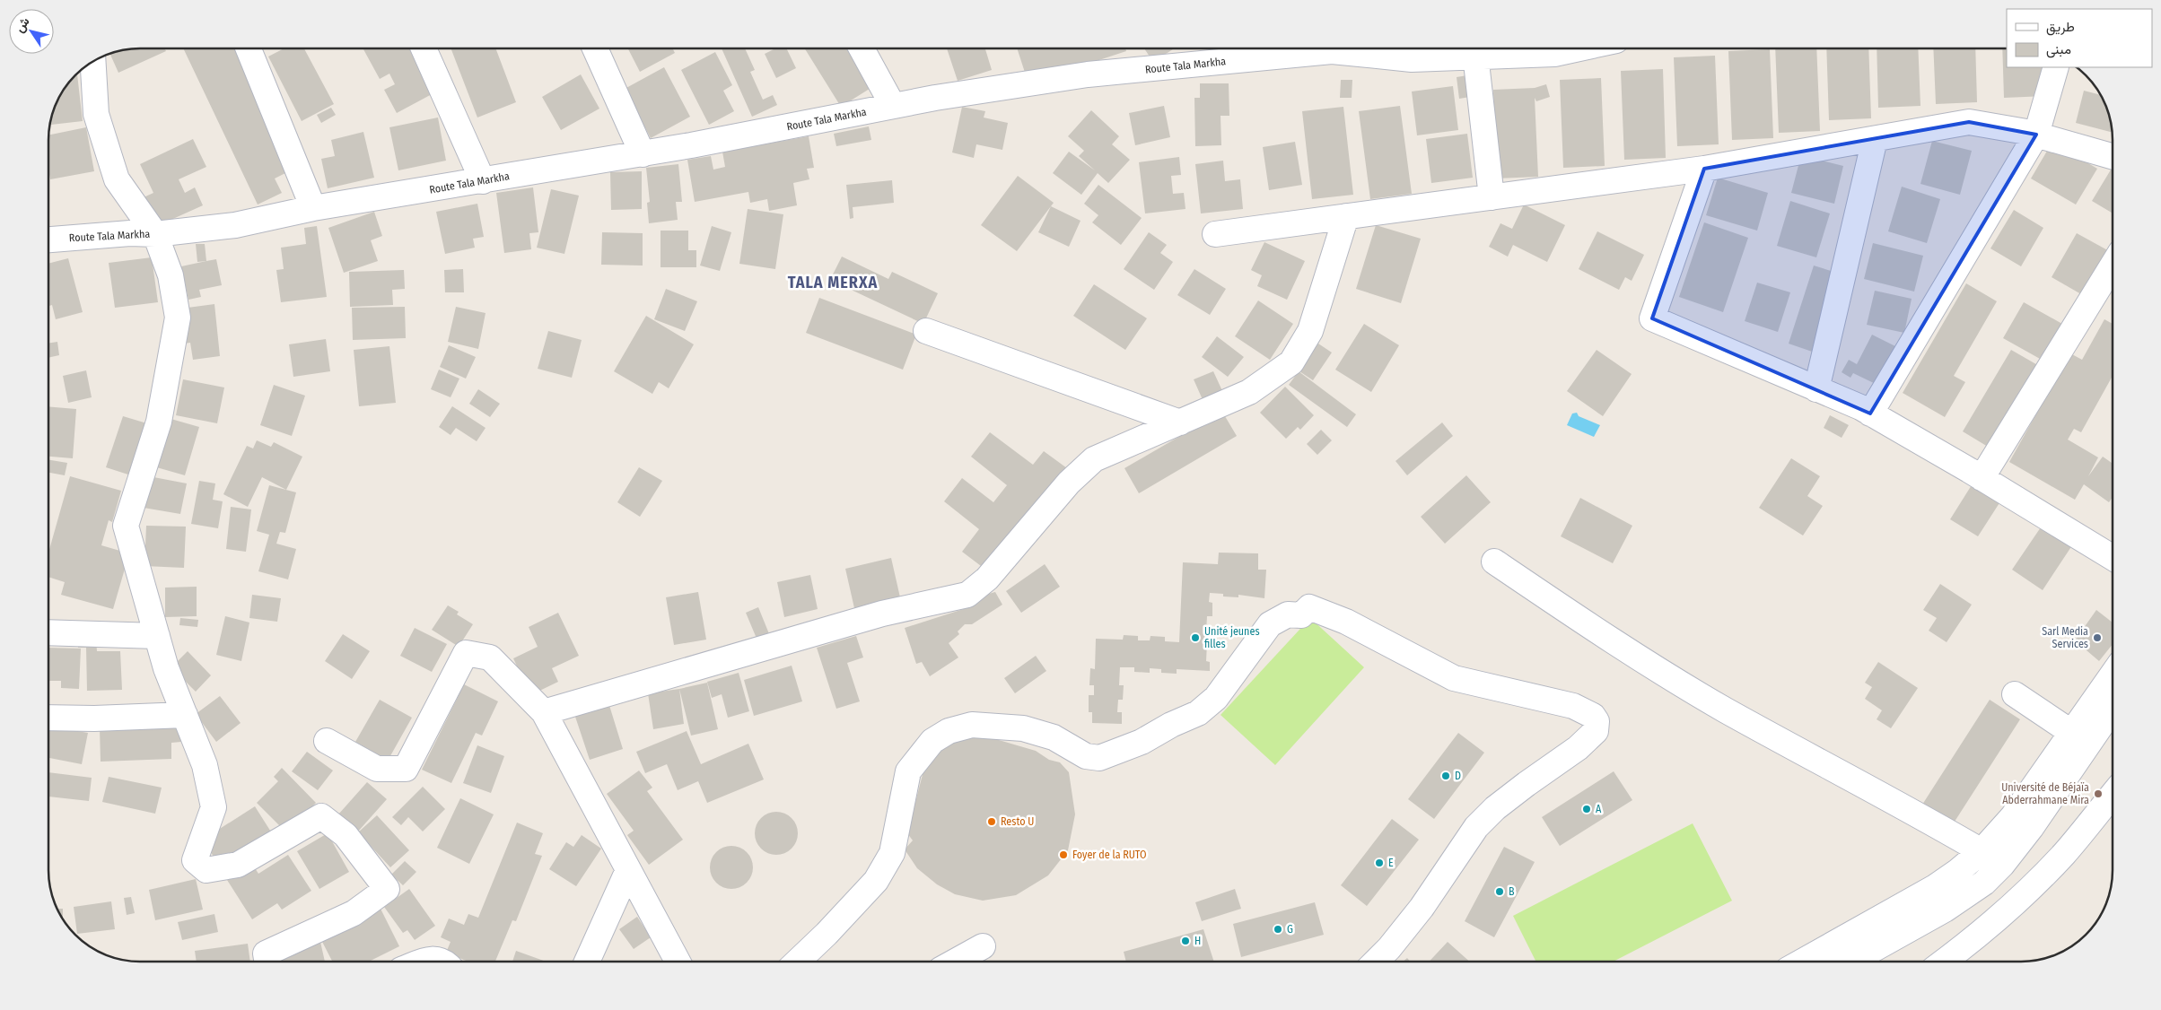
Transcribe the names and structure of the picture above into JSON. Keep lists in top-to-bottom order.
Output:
{
  "streets": {
    "street": ["Route Tala Markha"]
  },
  "districts": ["TALA MERXA"],
  "places": [
    "Unité jeunes filles",
    "Sarl Media Services",
    "D",
    "Université de Béjaïa Abderrahmane Mira",
    "A",
    "Resto U",
    "Foyer de la RUTO",
    "E",
    "B",
    "G",
    "H"
  ],
  "legend": ["طريق", "مبنى"],
  "north": "top left"
}
